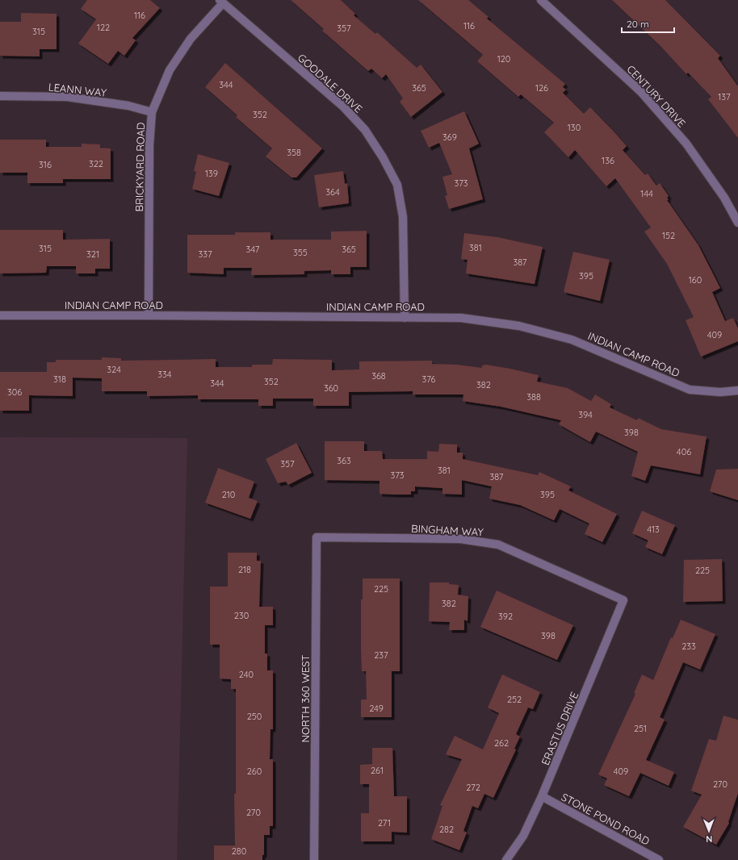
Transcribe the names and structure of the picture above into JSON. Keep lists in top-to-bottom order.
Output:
{
  "streets": {
    "street": [
      "GOODALE DRIVE",
      "LEANN WAY",
      "CENTURY DRIVE",
      "BRICKYARD ROAD",
      "INDIAN CAMP ROAD",
      "BINGHAM WAY",
      "NORTH 360 WEST",
      "ERASTUS DRIVE",
      "STONE POND ROAD"
    ]
  },
  "crossings": [
    ["GOODALE DRIVE", "BRICKYARD ROAD"],
    ["GOODALE DRIVE", "INDIAN CAMP ROAD"],
    ["LEANN WAY", "BRICKYARD ROAD"],
    ["BRICKYARD ROAD", "INDIAN CAMP ROAD"],
    ["BINGHAM WAY", "NORTH 360 WEST"],
    ["BINGHAM WAY", "ERASTUS DRIVE"],
    ["ERASTUS DRIVE", "STONE POND ROAD"]
  ],
  "house_numbers": [
    "116",
    "116",
    "122",
    "357",
    "315",
    "120",
    "344",
    "365",
    "126",
    "137",
    "352",
    "130",
    "369",
    "358",
    "136",
    "322",
    "316",
    "139",
    "373",
    "364",
    "144",
    "152",
    "381",
    "315",
    "347",
    "365",
    "355",
    "321",
    "337",
    "387",
    "395",
    "160",
    "409",
    "324",
    "334",
    "368",
    "318",
    "376",
    "352",
    "344",
    "382",
    "360",
    "306",
    "388",
    "394",
    "398",
    "406",
    "363",
    "357",
    "381",
    "373",
    "387",
    "210",
    "395",
    "413",
    "218",
    "225",
    "225",
    "382",
    "230",
    "392",
    "398",
    "233",
    "237",
    "240",
    "252",
    "249",
    "250",
    "251",
    "262",
    "261",
    "260",
    "409",
    "270",
    "272",
    "270",
    "271",
    "282",
    "280"
  ],
  "scale_bar": "20 m",
  "north": "bottom"
}
